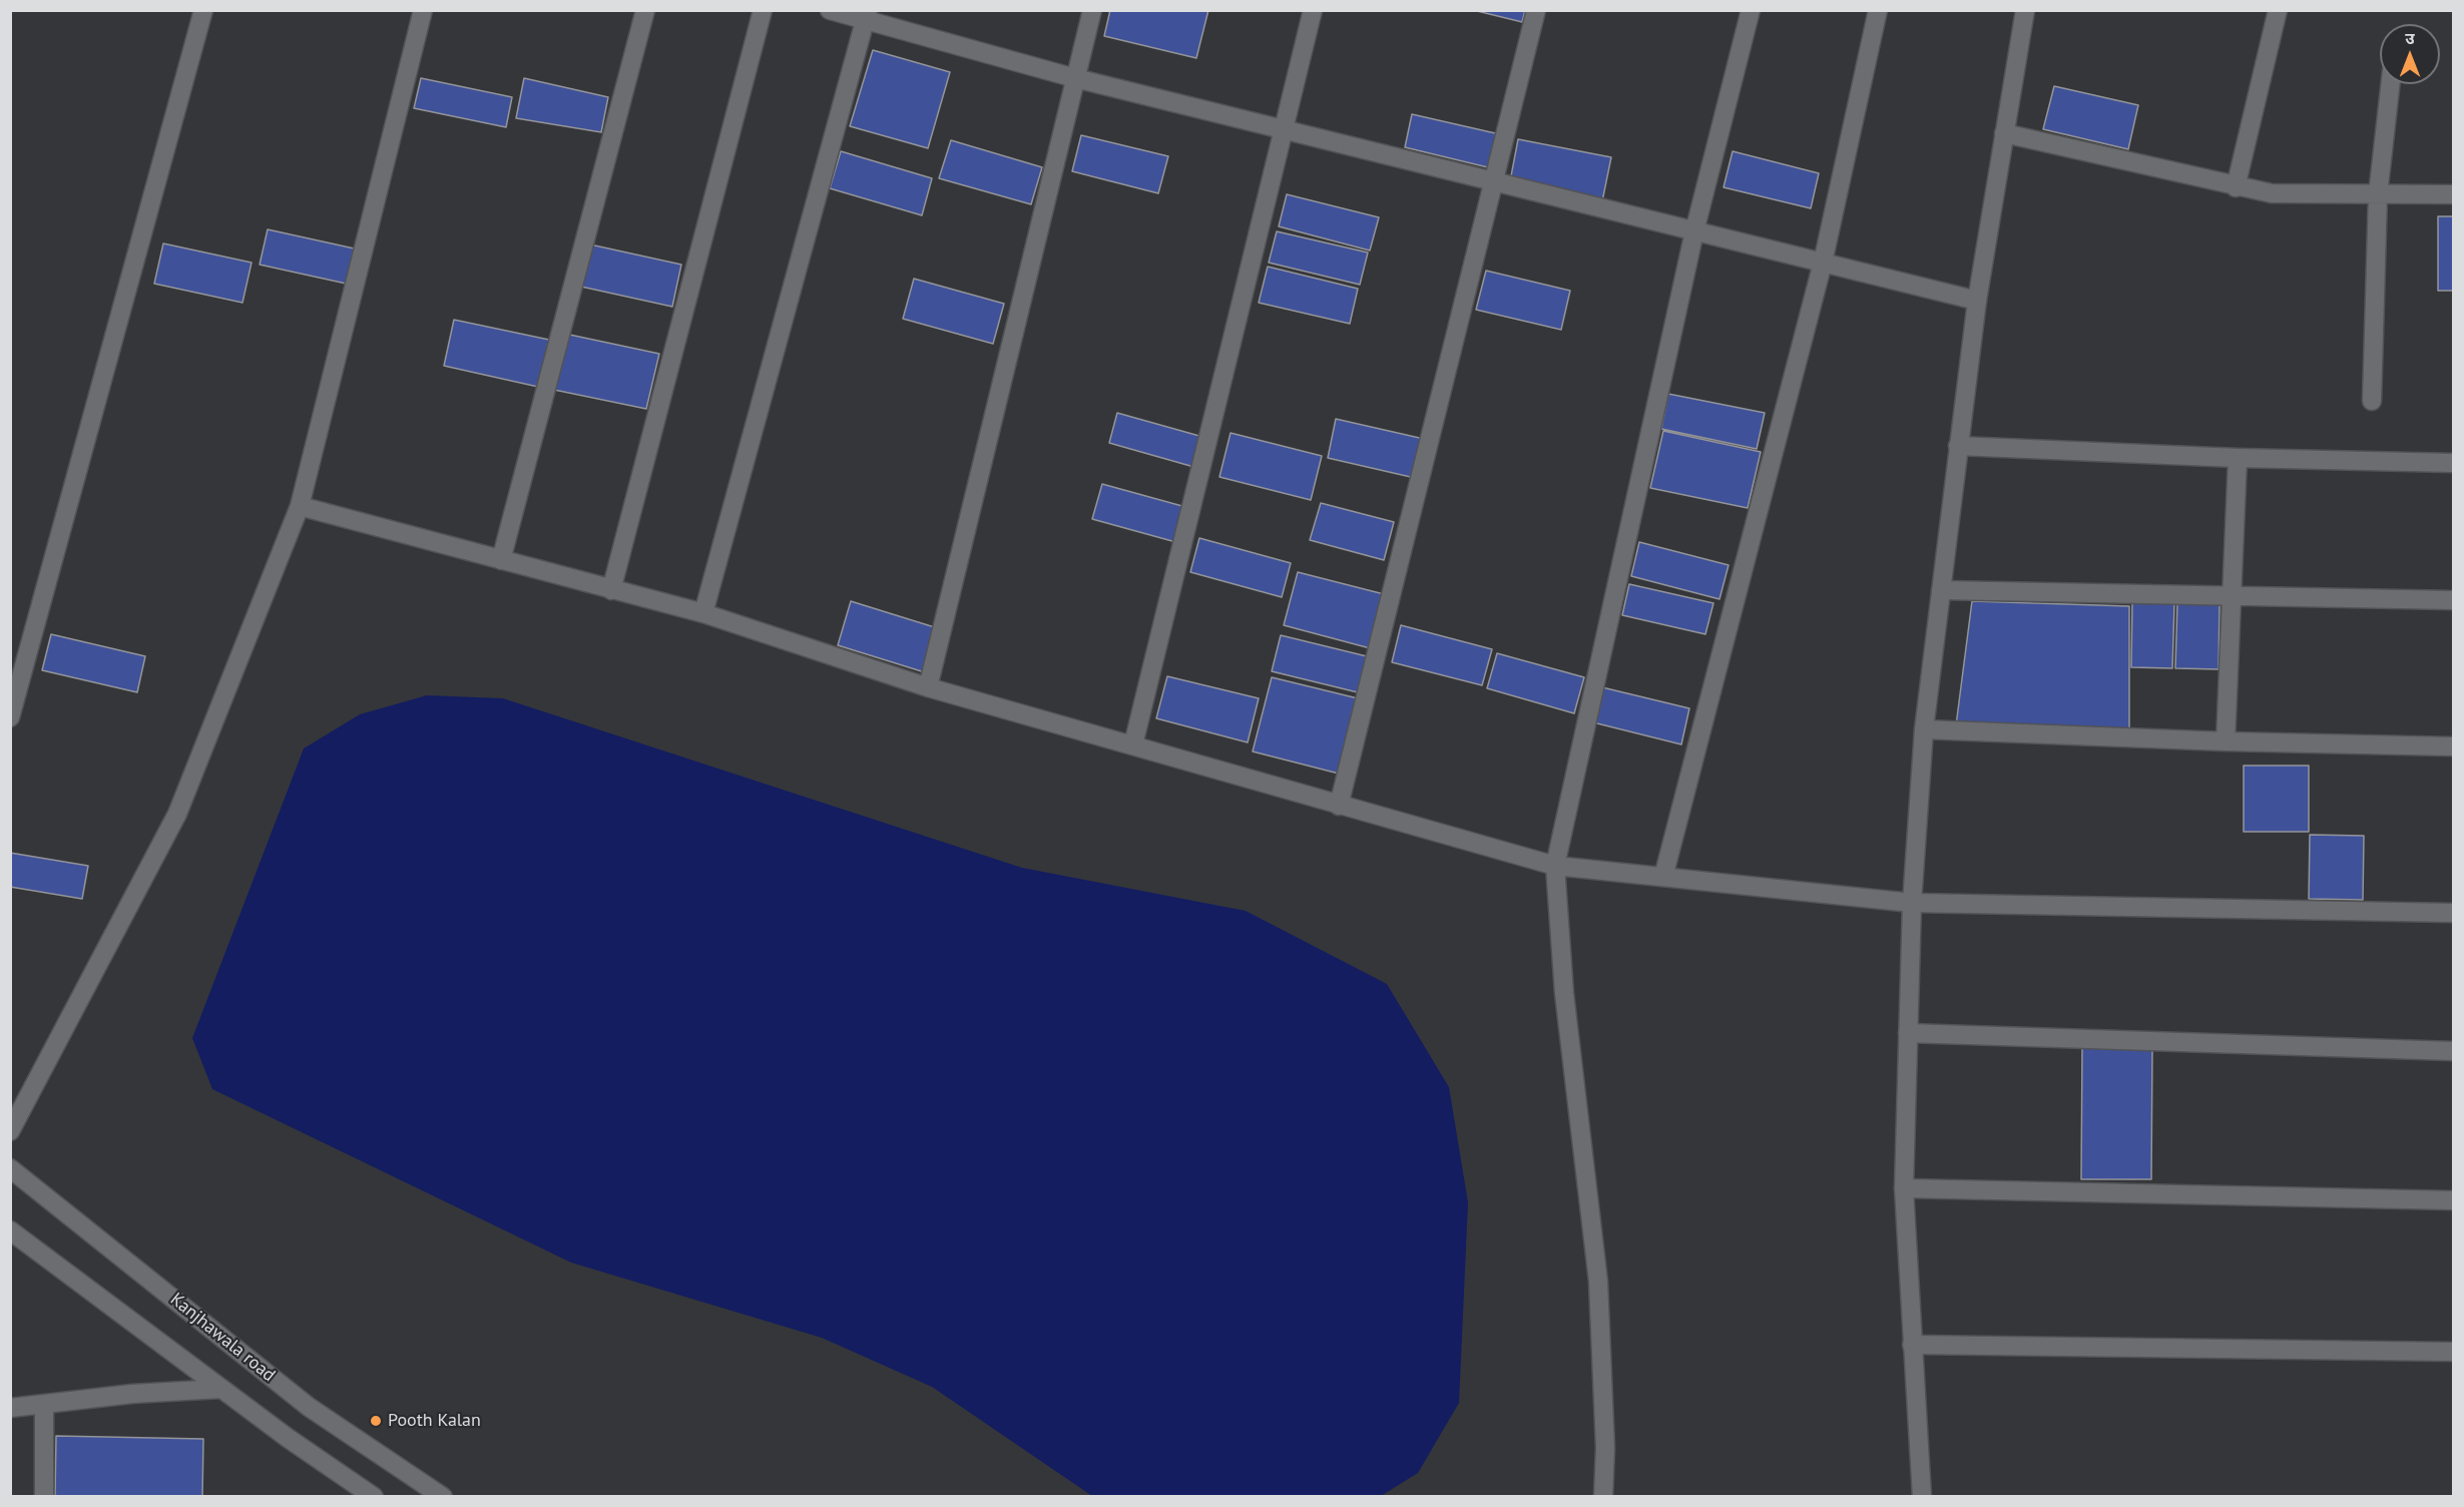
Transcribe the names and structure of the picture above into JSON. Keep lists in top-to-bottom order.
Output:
{
  "streets": {
    "street": ["Kanjhawala road"]
  },
  "places": ["Pooth Kalan"],
  "north": "top"
}
